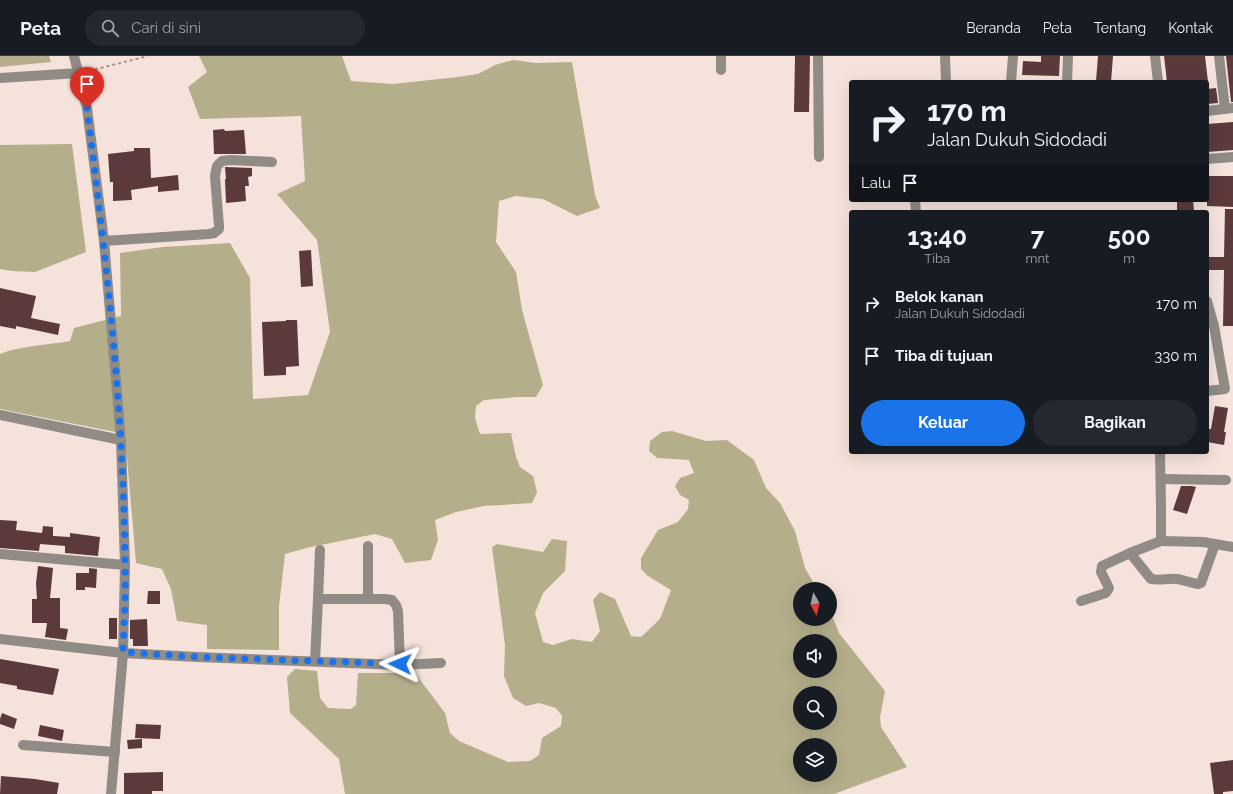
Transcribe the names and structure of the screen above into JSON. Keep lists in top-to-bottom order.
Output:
{
  "north": "bottom",
  "page": {
    "header": "Peta",
    "search": "Cari di sini",
    "nav": [
      "Beranda",
      "Peta",
      "Tentang",
      "Kontak"
    ],
    "turn": ["170 m", "Jalan Dukuh Sidodadi"],
    "then": "Lalu",
    "eta": [
      "13:40",
      "Tiba",
      "7",
      "mnt",
      "500",
      "m"
    ],
    "list": [
      {
        "name": "Belok kanan",
        "note": "Jalan Dukuh Sidodadi",
        "value": "170 m"
      },
      {
        "name": "Tiba di tujuan",
        "value": "330 m"
      }
    ],
    "buttons": ["Keluar", "Bagikan"]
  }
}
